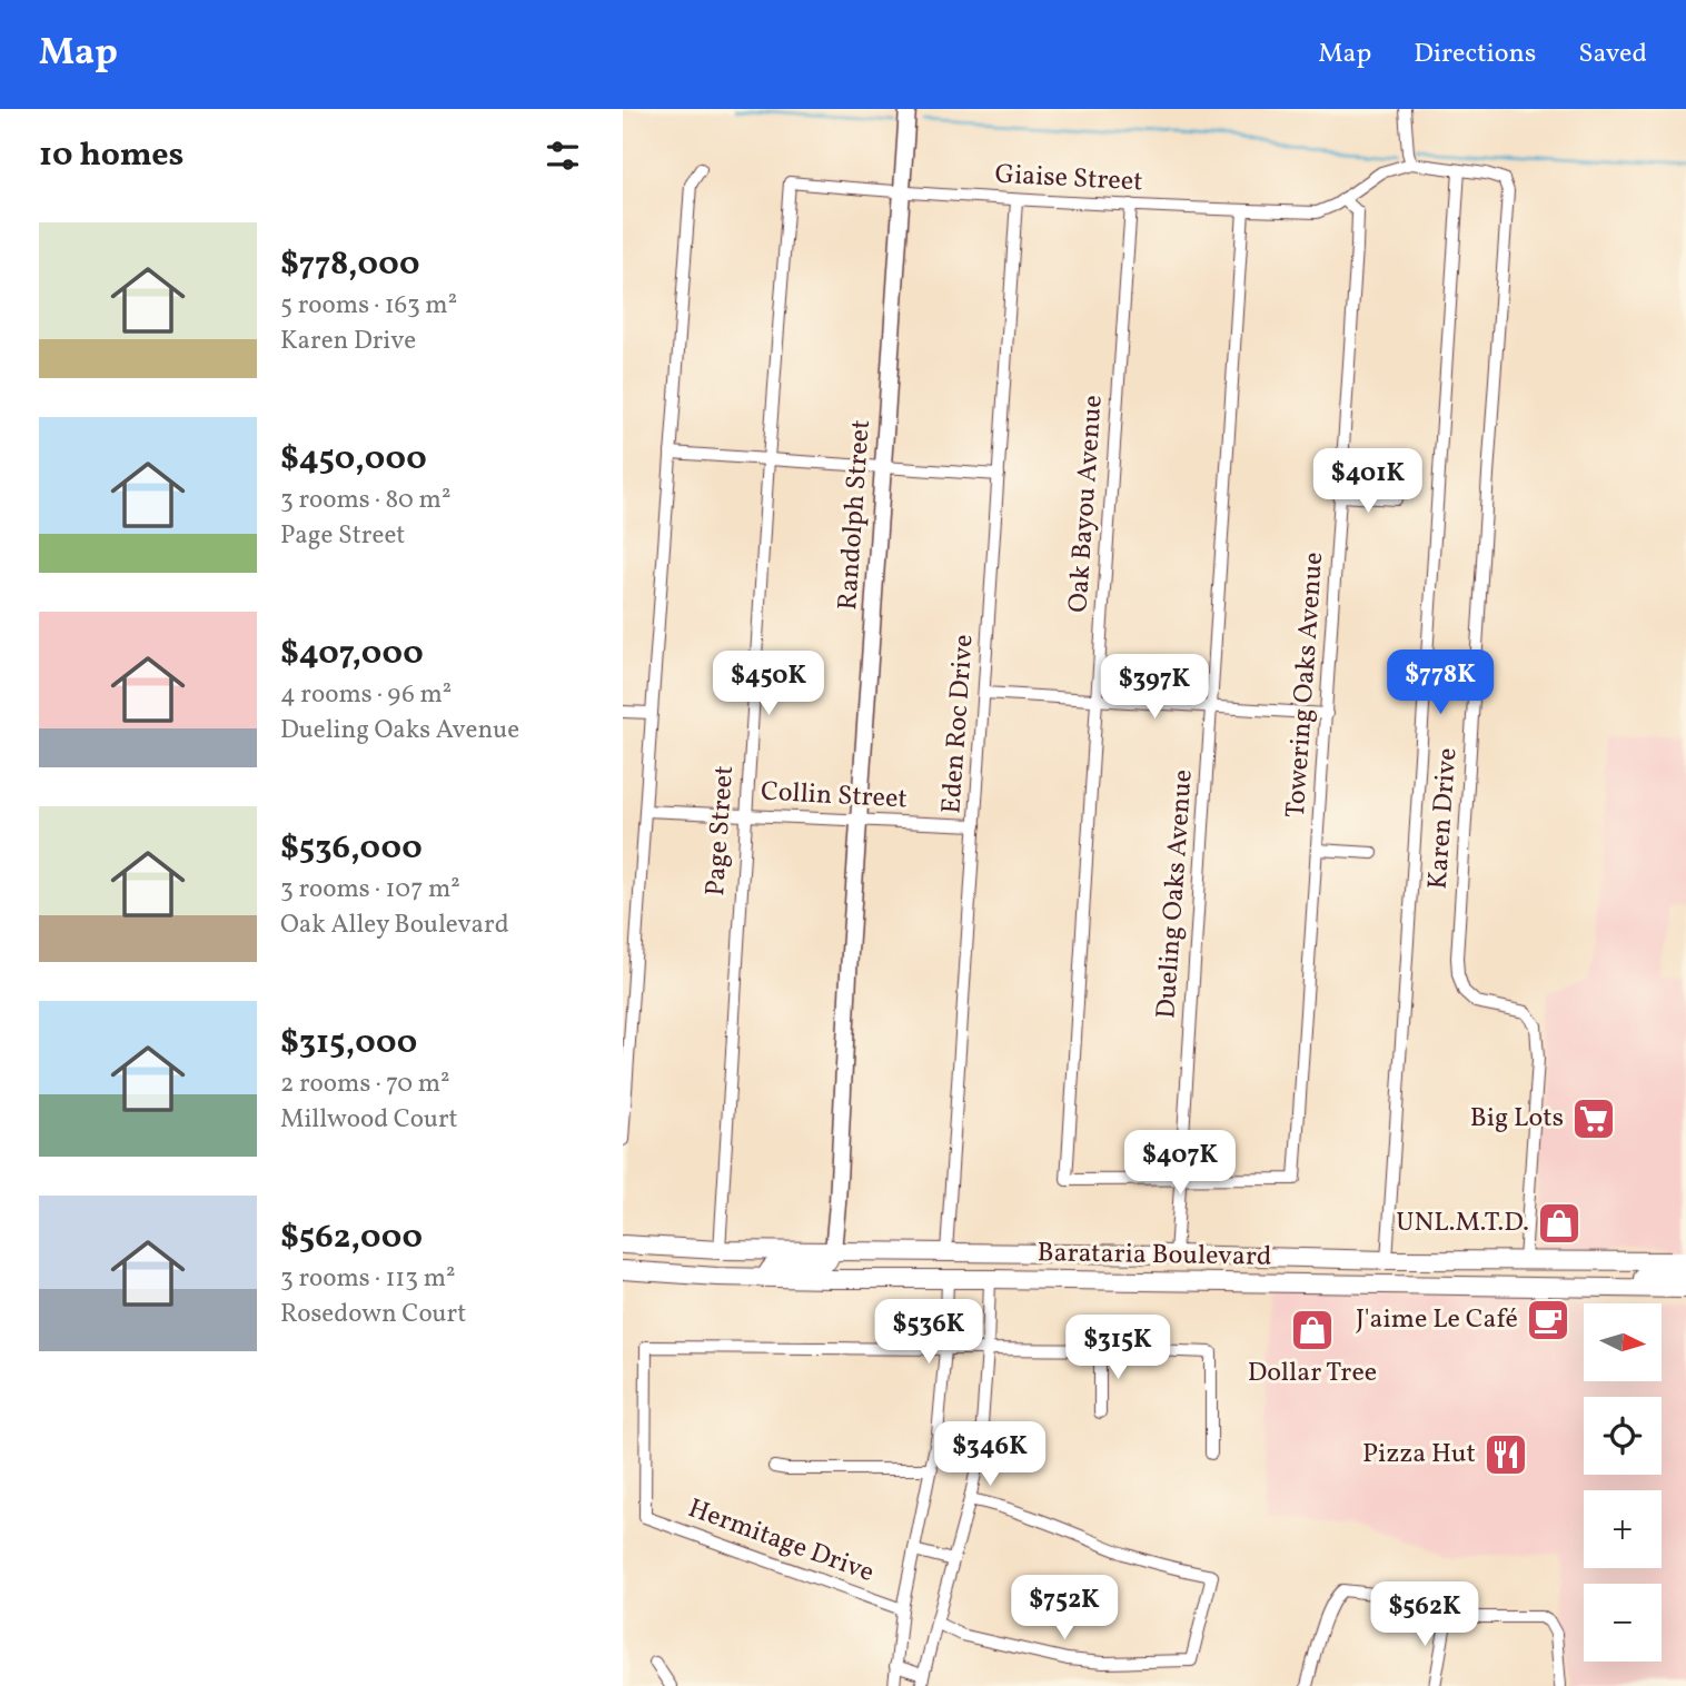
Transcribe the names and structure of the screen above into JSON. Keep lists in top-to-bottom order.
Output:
{
  "streets": {
    "main road": ["Barataria Boulevard"],
    "street": [
      "Giaise Street",
      "Oak Bayou Avenue",
      "Randolph Street",
      "Towering Oaks Avenue",
      "Eden Roc Drive",
      "Collin Street",
      "Karen Drive",
      "Page Street",
      "Dueling Oaks Avenue",
      "Hermitage Drive"
    ]
  },
  "crossings": [
    ["Giaise Street", "Oak Bayou Avenue"],
    ["Giaise Street", "Randolph Street"],
    ["Giaise Street", "Towering Oaks Avenue"],
    ["Giaise Street", "Eden Roc Drive"],
    ["Giaise Street", "Page Street"],
    ["Giaise Street", "Dueling Oaks Avenue"],
    ["Oak Bayou Avenue", "Towering Oaks Avenue"],
    ["Oak Bayou Avenue", "Dueling Oaks Avenue"],
    ["Randolph Street", "Collin Street"],
    ["Randolph Street", "Barataria Boulevard"],
    ["Towering Oaks Avenue", "Dueling Oaks Avenue"],
    ["Eden Roc Drive", "Collin Street"],
    ["Eden Roc Drive", "Barataria Boulevard"],
    ["Collin Street", "Page Street"],
    ["Karen Drive", "Barataria Boulevard"],
    ["Page Street", "Barataria Boulevard"],
    ["Dueling Oaks Avenue", "Barataria Boulevard"]
  ],
  "places": {
    "supermarket": ["Big Lots"],
    "shop": ["UNL.M.T.D.", "Dollar Tree"],
    "cafe": ["J'aime Le Café"],
    "restaurant": ["Pizza Hut"]
  },
  "north": "right",
  "page": {
    "header": "Map",
    "nav": ["Map", "Directions", "Saved"],
    "heading": "10 homes",
    "list": [
      {
        "name": "$778,000",
        "note": "5 rooms · 163 m² · Karen Drive"
      },
      {
        "name": "$450,000",
        "note": "3 rooms · 80 m² · Page Street"
      },
      {
        "name": "$407,000",
        "note": "4 rooms · 96 m² · Dueling Oaks Avenue"
      },
      {
        "name": "$536,000",
        "note": "3 rooms · 107 m² · Oak Alley Boulevard"
      },
      {
        "name": "$315,000",
        "note": "2 rooms · 70 m² · Millwood Court"
      },
      {
        "name": "$562,000",
        "note": "3 rooms · 113 m² · Rosedown Court"
      }
    ],
    "price": [
      "$401K",
      "$778K",
      "$450K",
      "$397K",
      "$407K",
      "$536K",
      "$315K",
      "$346K",
      "$752K",
      "$562K"
    ],
    "map_buttons": ["+", "−"]
  }
}
